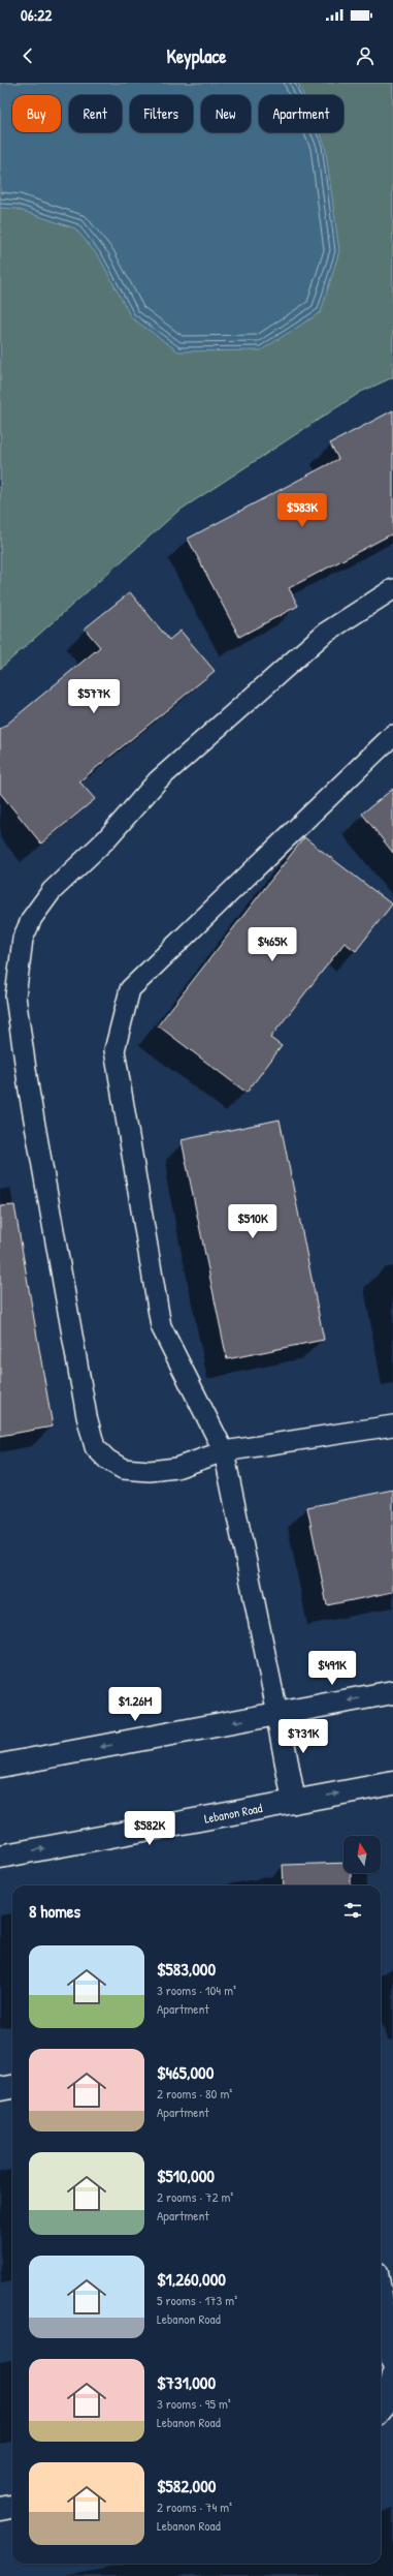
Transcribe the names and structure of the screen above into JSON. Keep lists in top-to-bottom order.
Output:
{
  "streets": {
    "main road": ["Lebanon Road"]
  },
  "north": "top",
  "page": {
    "status": "06:22",
    "header": "Keyplace",
    "chip": [
      "Buy",
      "Rent",
      "Filters",
      "New",
      "Apartment"
    ],
    "price": [
      "$583K",
      "$577K",
      "$465K",
      "$510K",
      "$491K",
      "$1.26M",
      "$731K",
      "$582K"
    ],
    "heading": "8 homes",
    "list": [
      {
        "name": "$583,000",
        "note": "3 rooms · 104 m² · Apartment"
      },
      {
        "name": "$465,000",
        "note": "2 rooms · 80 m² · Apartment"
      },
      {
        "name": "$510,000",
        "note": "2 rooms · 72 m² · Apartment"
      },
      {
        "name": "$1,260,000",
        "note": "5 rooms · 173 m² · Lebanon Road"
      },
      {
        "name": "$731,000",
        "note": "3 rooms · 95 m² · Lebanon Road"
      },
      {
        "name": "$582,000",
        "note": "2 rooms · 74 m² · Lebanon Road"
      }
    ]
  }
}
